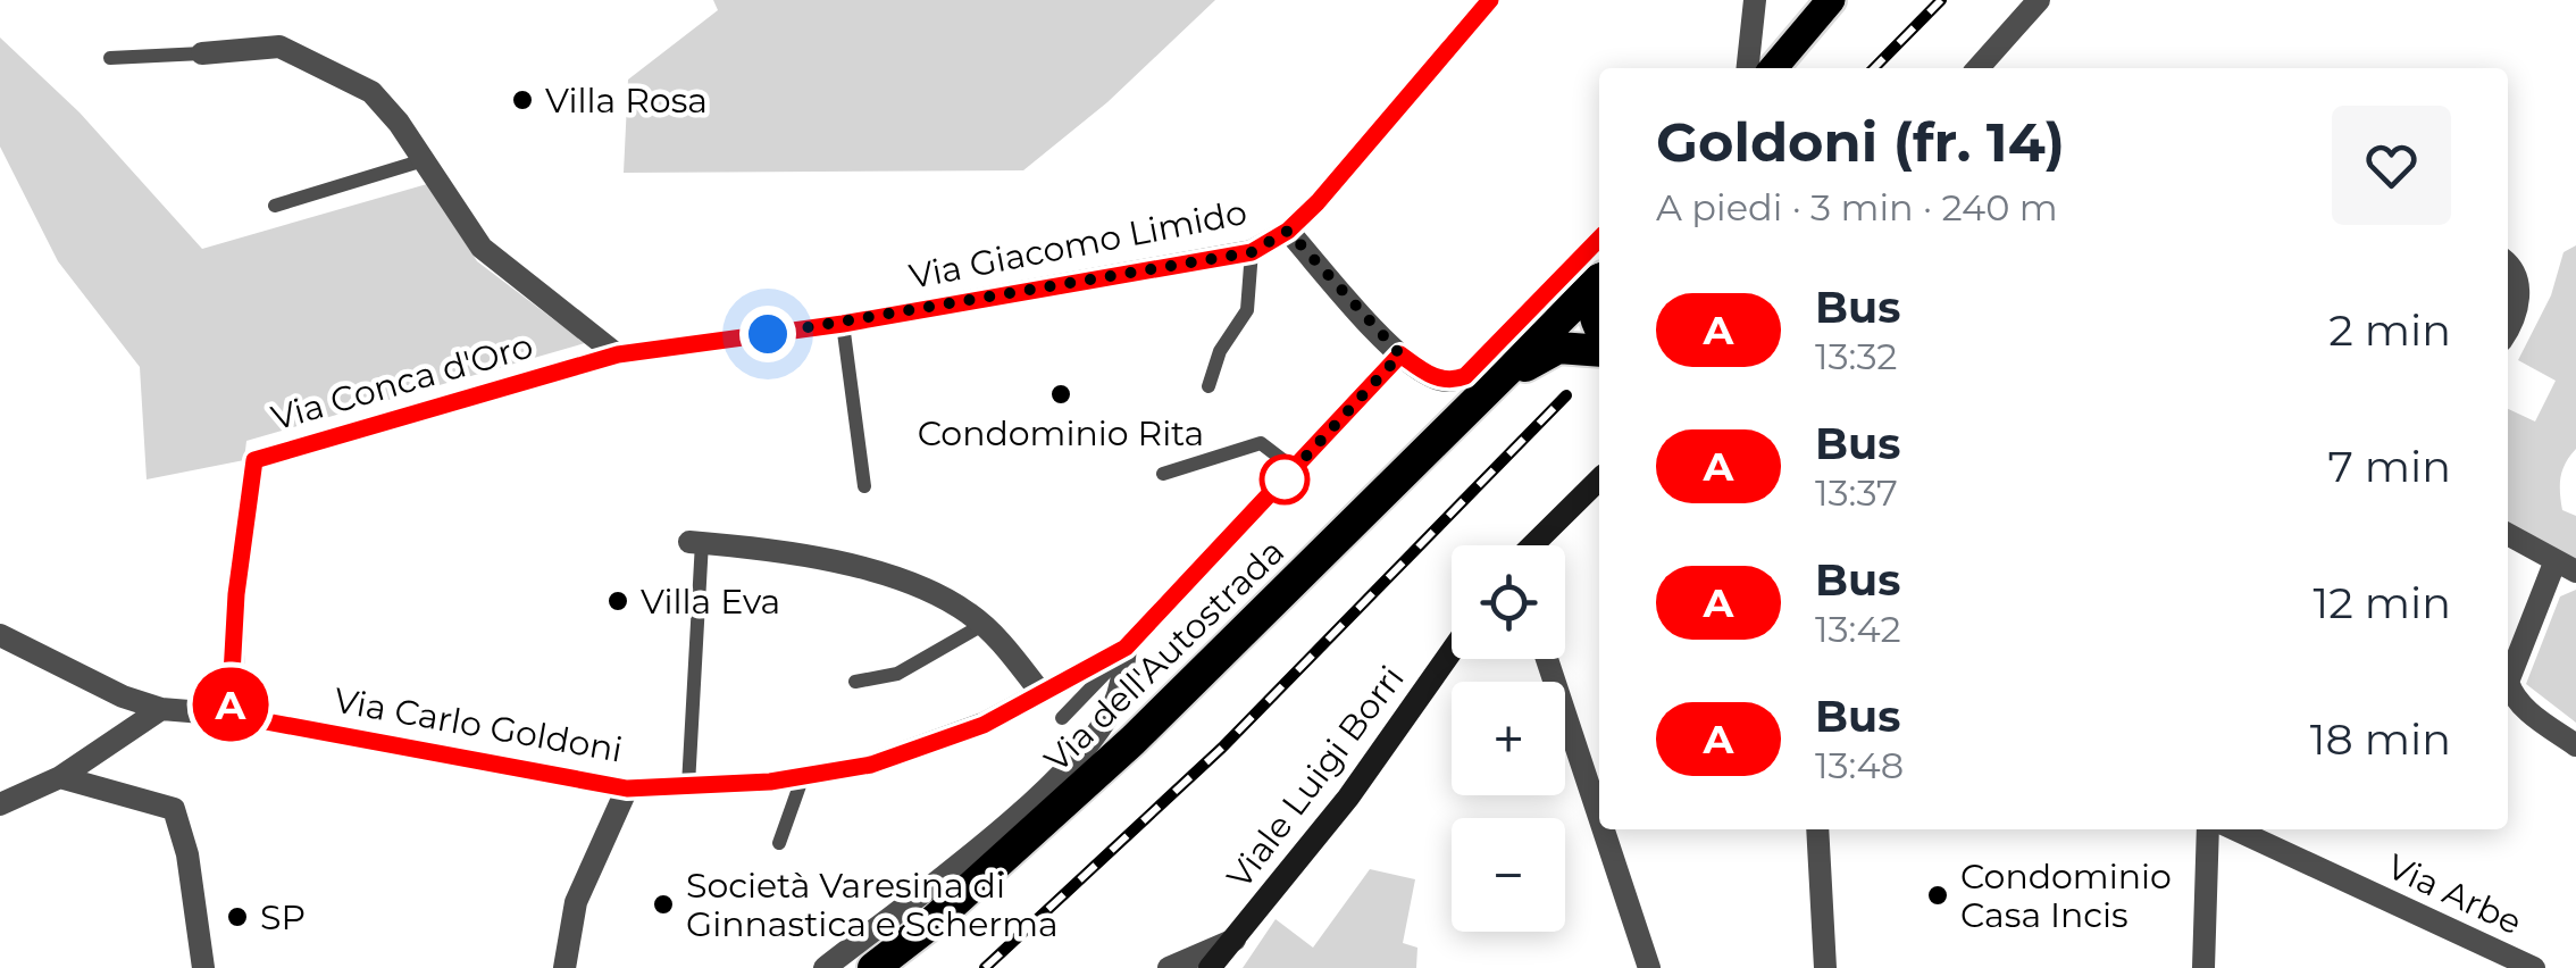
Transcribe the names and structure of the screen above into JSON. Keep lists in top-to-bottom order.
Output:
{
  "streets": {
    "highway": ["Via dell'Autostrada"],
    "main road": ["Viale Luigi Borri"],
    "street": [
      "Via Giacomo Limido",
      "Via Conca d'Oro",
      "Via Carlo Goldoni",
      "Via Arbe"
    ]
  },
  "crossings": [
    ["Via Giacomo Limido", "Via Conca d'Oro"],
    ["Via Conca d'Oro", "Via Carlo Goldoni"]
  ],
  "places": [
    "Villa Rosa",
    "Condominio Rita",
    "Villa Eva",
    "Condominio Casa Incis",
    "Società Varesina di Ginnastica e Scherma",
    "SP"
  ],
  "lines": ["bus line A"],
  "page": {
    "on_map": "A",
    "heading": ["Goldoni (fr. 14)", "A piedi · 3 min · 240 m"],
    "list": [
      {
        "mark": "A",
        "name": "Bus",
        "note": "13:32",
        "value": "2 min"
      },
      {
        "mark": "A",
        "name": "Bus",
        "note": "13:37",
        "value": "7 min"
      },
      {
        "mark": "A",
        "name": "Bus",
        "note": "13:42",
        "value": "12 min"
      },
      {
        "mark": "A",
        "name": "Bus",
        "note": "13:48",
        "value": "18 min"
      }
    ],
    "map_buttons": ["+", "−"]
  }
}
